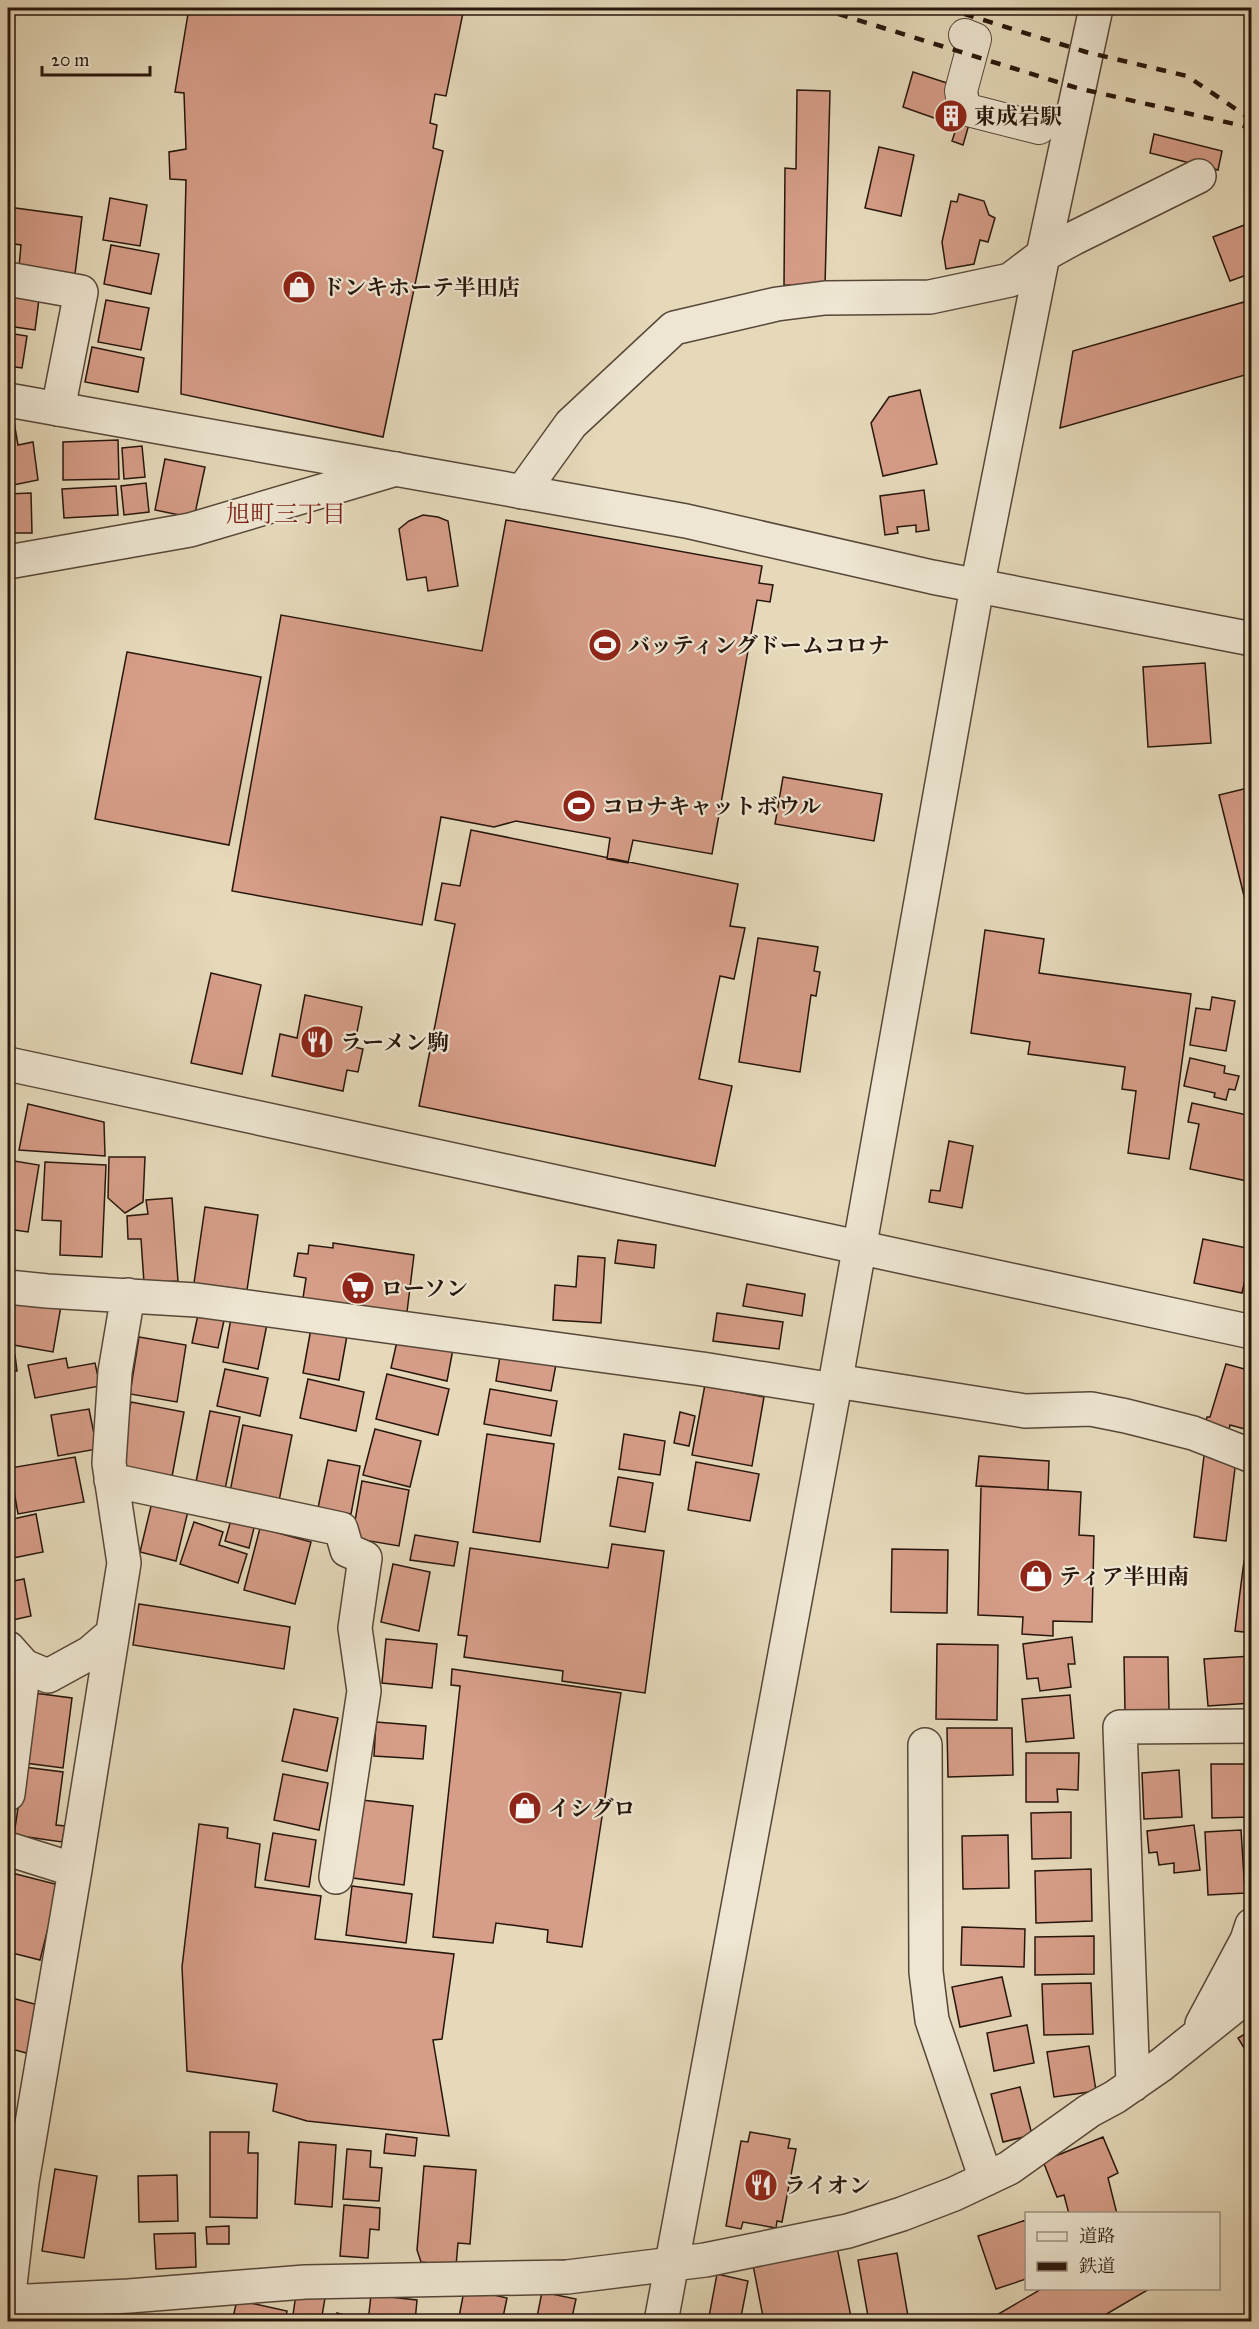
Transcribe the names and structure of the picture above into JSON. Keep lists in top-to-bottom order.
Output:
{
  "districts": ["旭町三丁目"],
  "places": {
    "building": ["東成岩駅"],
    "shop": ["ドンキホーテ半田店", "ティア半田南", "イシグロ"],
    "sports": ["バッティングドームコロナ", "コロナキャットボウル"],
    "restaurant": ["ラーメン駒", "ライオン"],
    "supermarket": ["ローソン"]
  },
  "legend": ["道路", "鉄道"],
  "scale_bar": "20 m"
}
